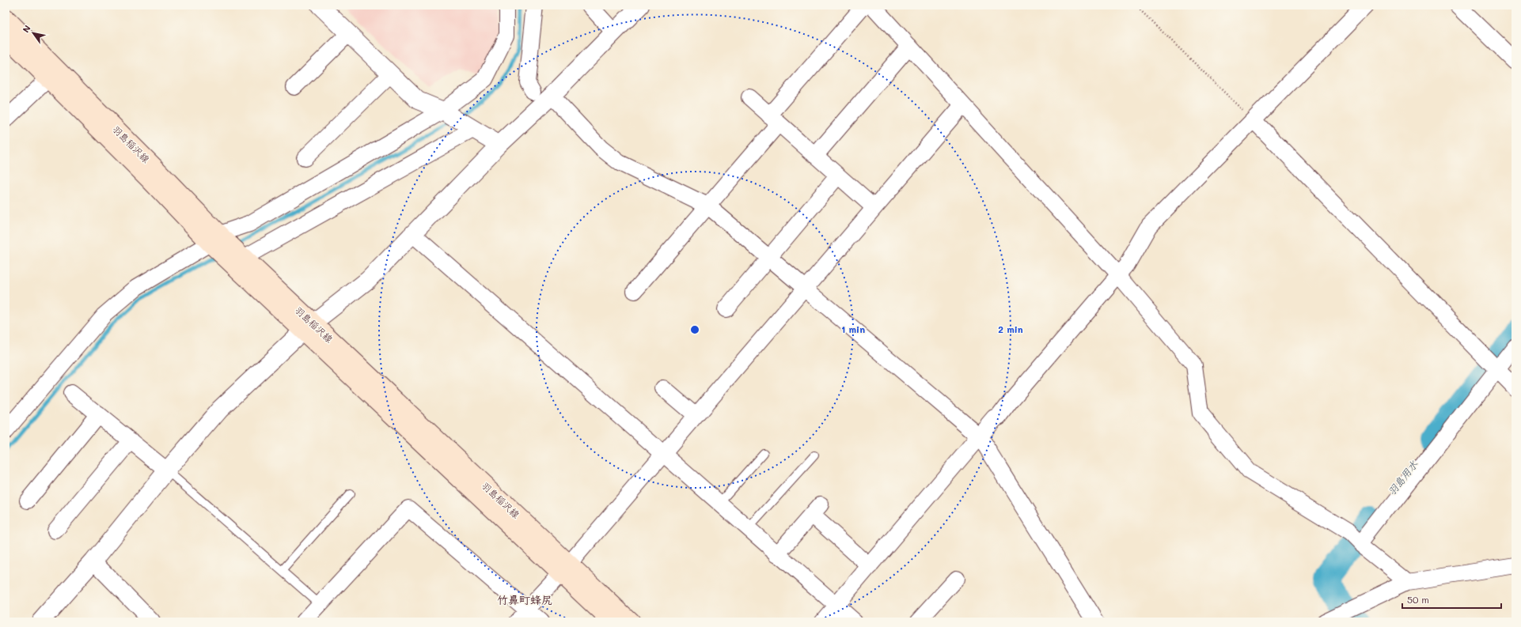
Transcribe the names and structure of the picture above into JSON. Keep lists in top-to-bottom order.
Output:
{
  "streets": {
    "main road": ["羽島稲沢線"]
  },
  "districts": ["竹鼻町蜂尻"],
  "water": ["羽島用水"],
  "scale_bar": "50 m",
  "north": "top left",
  "rings": ["1 min", "2 min"]
}
